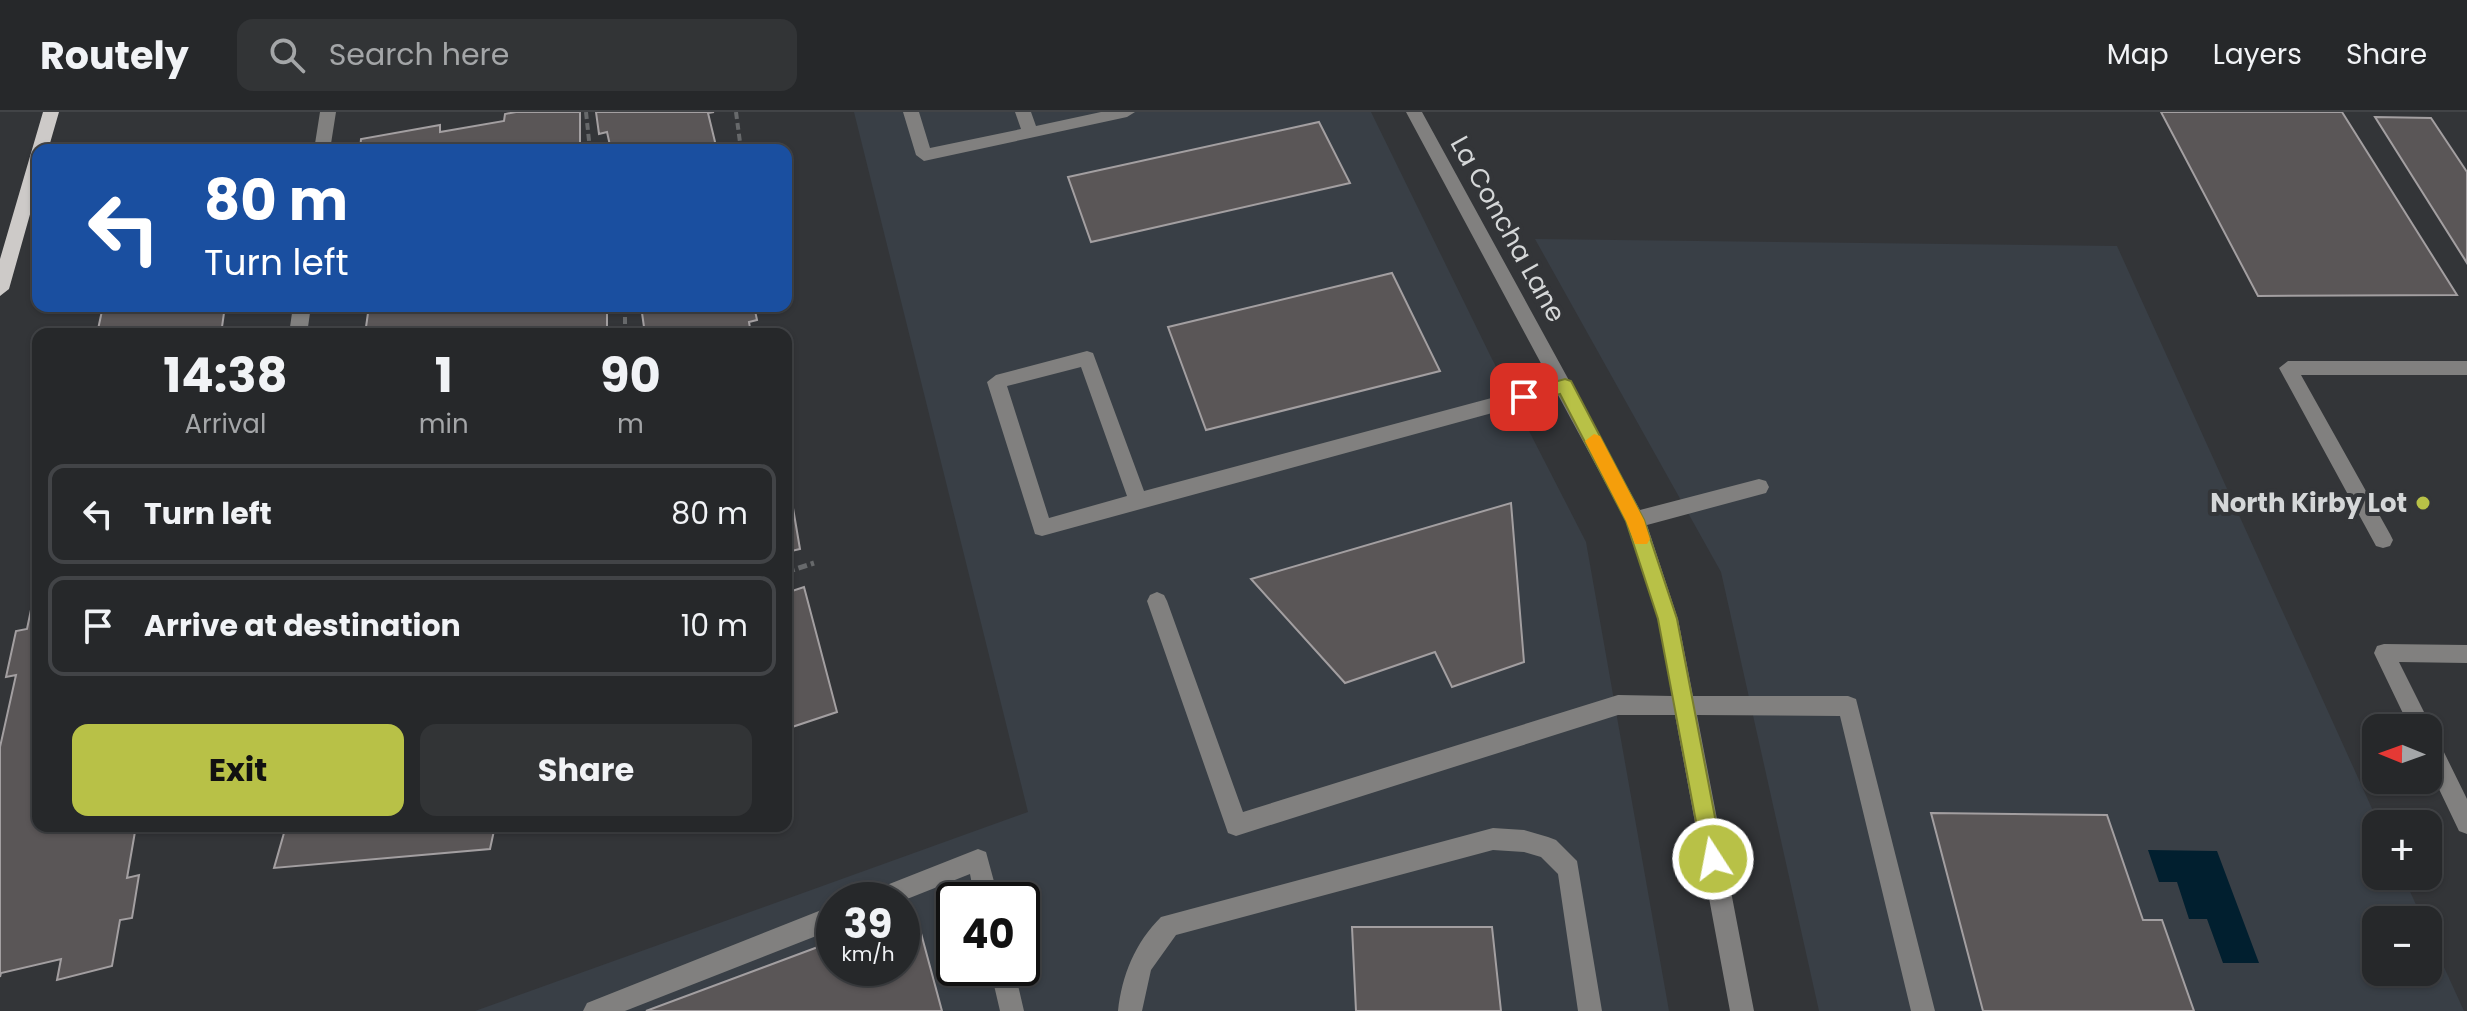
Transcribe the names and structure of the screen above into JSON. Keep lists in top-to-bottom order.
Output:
{
  "streets": {
    "street": ["La Concha Lane"]
  },
  "places": ["North Kirby Lot"],
  "north": "left",
  "page": {
    "header": "Routely",
    "search": "Search here",
    "nav": ["Map", "Layers", "Share"],
    "turn": ["80 m", "Turn left"],
    "eta": [
      "14:38",
      "Arrival",
      "1",
      "min",
      "90",
      "m"
    ],
    "list": [
      {
        "name": "Turn left",
        "value": "80 m"
      },
      {
        "name": "Arrive at destination",
        "value": "10 m"
      }
    ],
    "buttons": ["Exit", "Share"],
    "map_buttons": ["+", "−"],
    "speed": "39 km/h",
    "limit": "40"
  }
}
